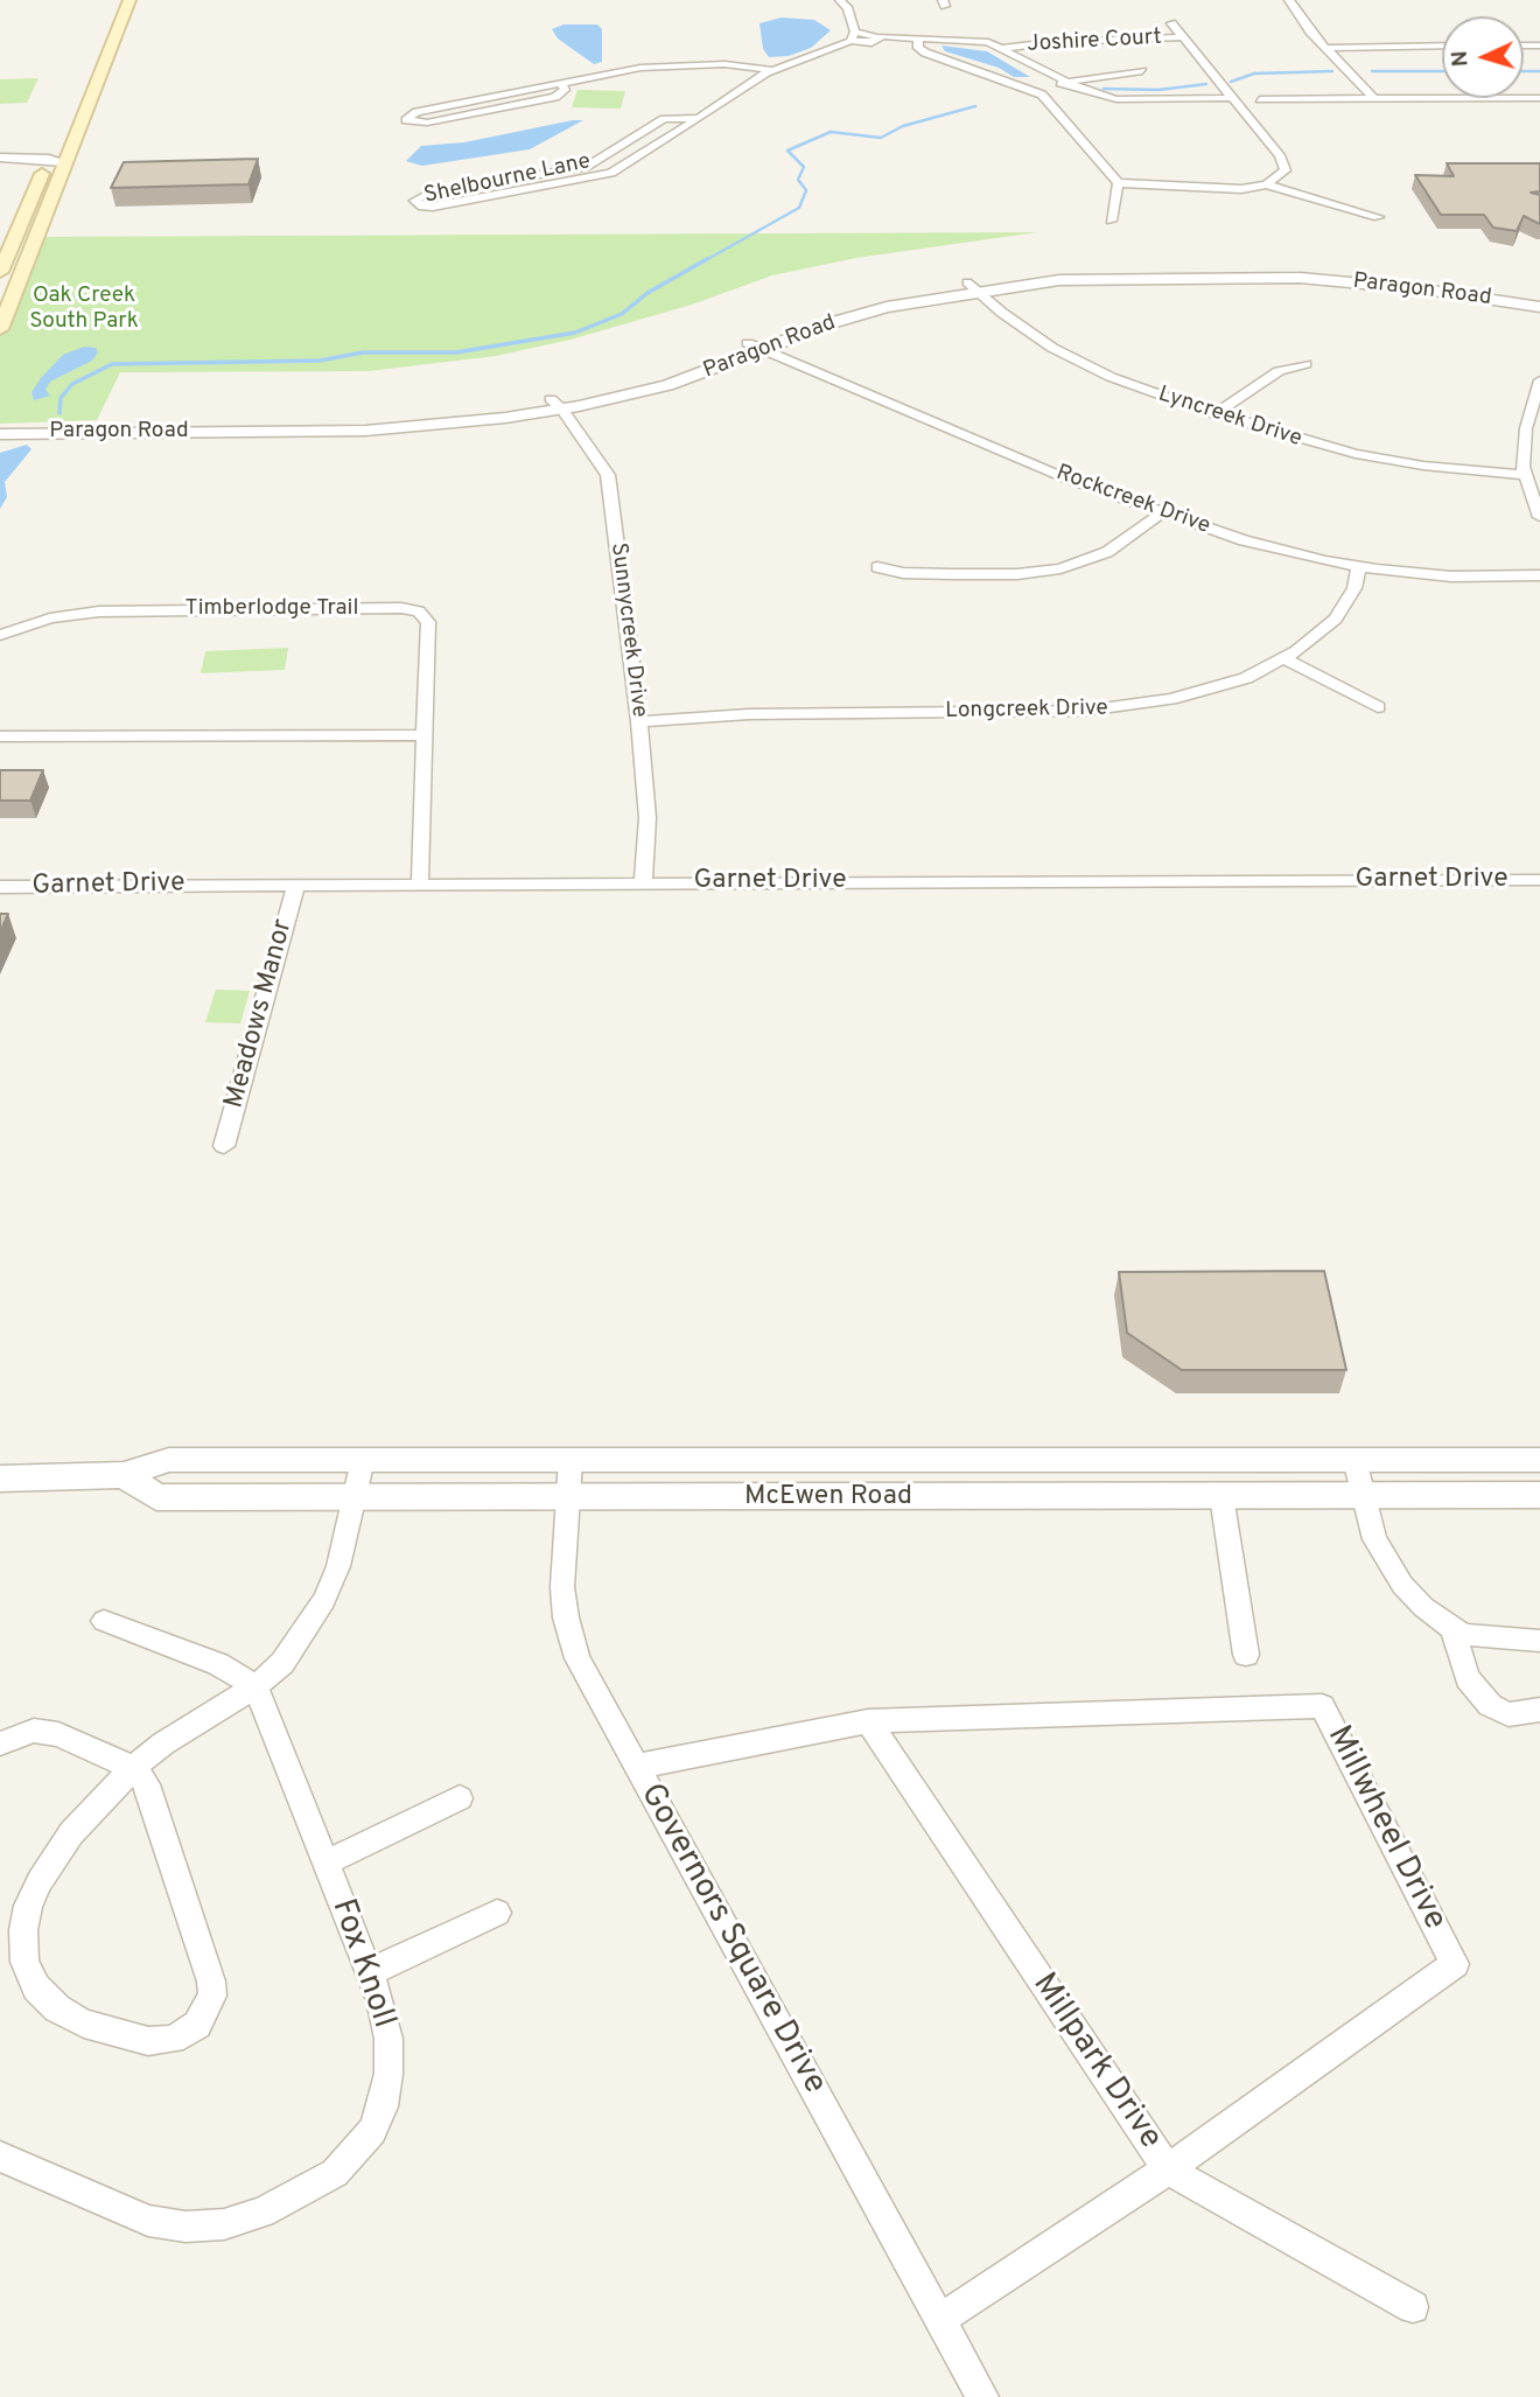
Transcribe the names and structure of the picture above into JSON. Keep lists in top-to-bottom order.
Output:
{
  "streets": {
    "street": [
      "Joshire Court",
      "Shelbourne Lane",
      "Paragon Road",
      "Lyncreek Drive",
      "Rockcreek Drive",
      "Timberlodge Trail",
      "Sunnycreek Drive",
      "Longcreek Drive",
      "Garnet Drive",
      "Meadows Manor",
      "McEwen Road",
      "Millwheel Drive",
      "Governors Square Drive",
      "Fox Knoll",
      "Millpark Drive"
    ]
  },
  "crossings": [
    ["Paragon Road", "Lyncreek Drive"],
    ["Paragon Road", "Rockcreek Drive"],
    ["Paragon Road", "Sunnycreek Drive"],
    ["Rockcreek Drive", "Longcreek Drive"],
    ["Timberlodge Trail", "Garnet Drive"],
    ["Sunnycreek Drive", "Longcreek Drive"],
    ["Sunnycreek Drive", "Garnet Drive"],
    ["Garnet Drive", "Meadows Manor"],
    ["McEwen Road", "Governors Square Drive"],
    ["Millwheel Drive", "Governors Square Drive"],
    ["Millwheel Drive", "Millpark Drive"]
  ],
  "parks": ["Oak Creek South Park"],
  "north": "left"
}
